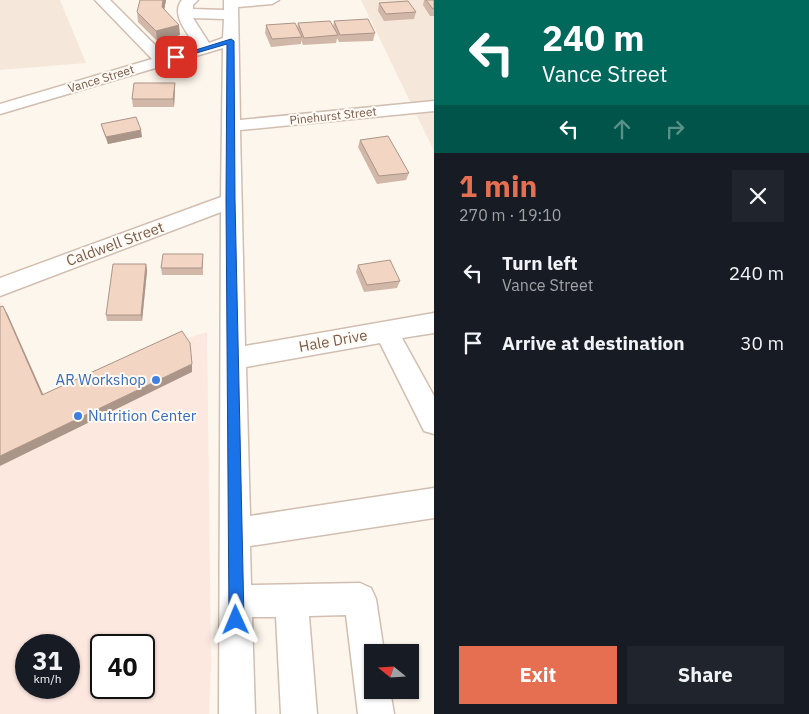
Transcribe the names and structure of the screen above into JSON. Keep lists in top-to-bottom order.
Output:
{
  "streets": {
    "street": [
      "Vance Street",
      "Pinehurst Street",
      "Caldwell Street",
      "Hale Drive"
    ]
  },
  "places": ["AR Workshop", "Nutrition Center"],
  "north": "left",
  "page": {
    "turn": ["240 m", "Vance Street"],
    "heading": ["1 min", "270 m · 19:10"],
    "list": [
      {
        "name": "Turn left",
        "note": "Vance Street",
        "value": "240 m"
      },
      {
        "name": "Arrive at destination",
        "value": "30 m"
      }
    ],
    "speed": "31 km/h",
    "limit": "40",
    "buttons": ["Exit", "Share"]
  }
}
